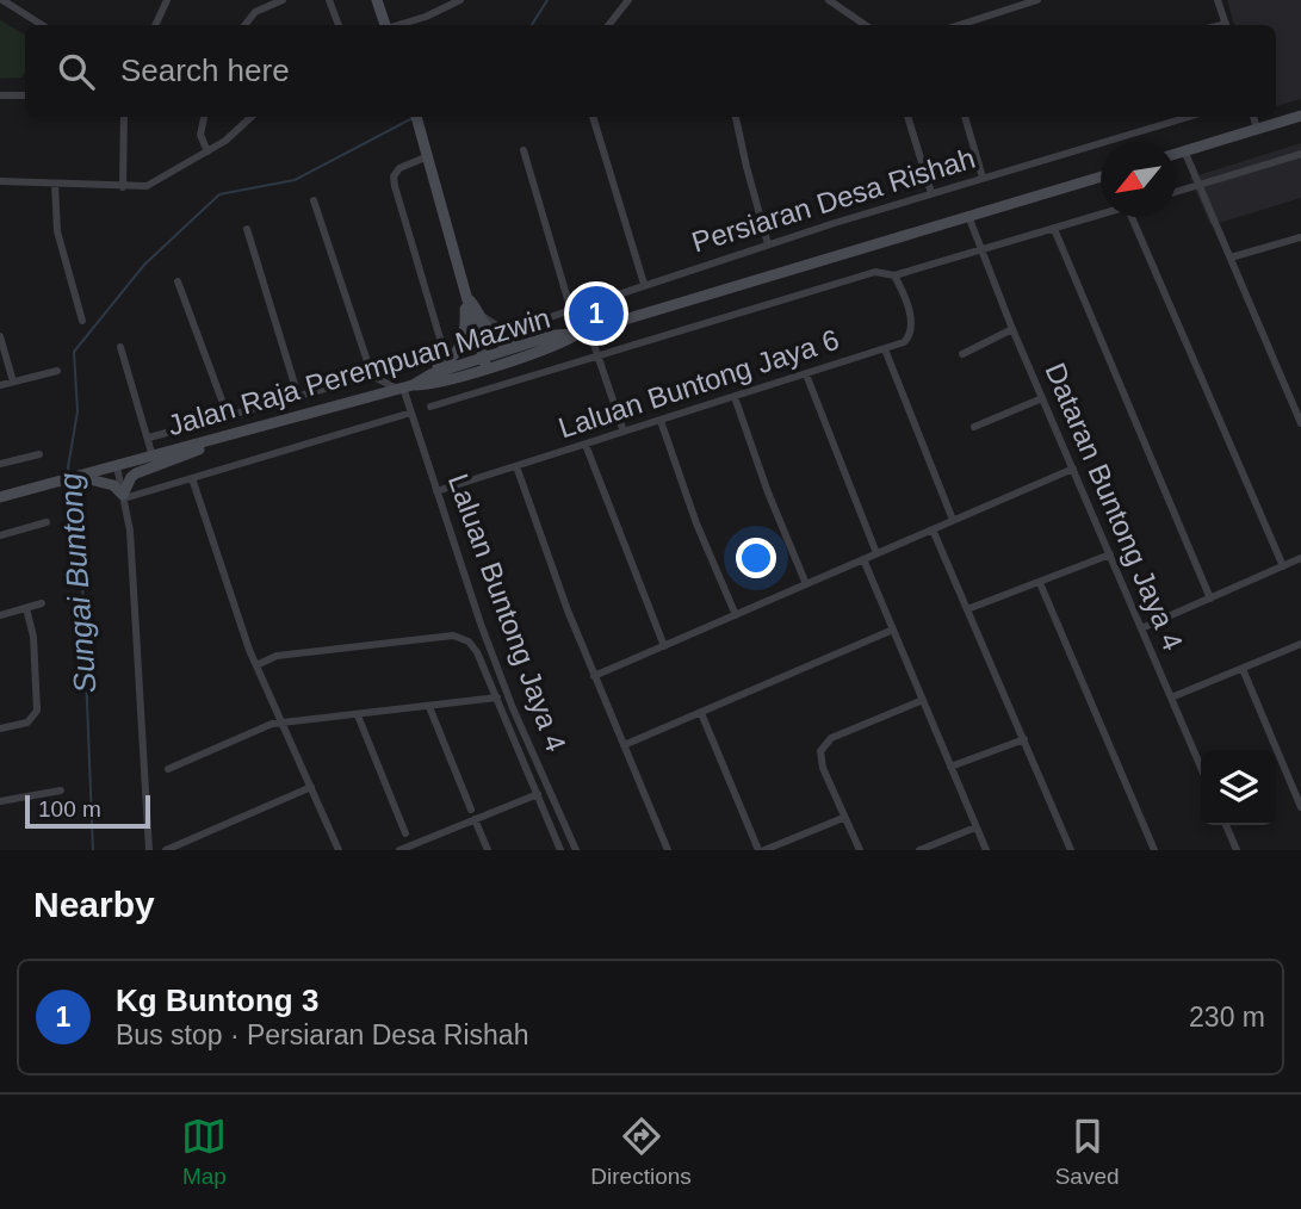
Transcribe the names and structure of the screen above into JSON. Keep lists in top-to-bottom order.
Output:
{
  "streets": {
    "main road": ["Jalan Raja Perempuan Mazwin"],
    "street": [
      "Persiaran Desa Rishah",
      "Laluan Buntong Jaya 6",
      "Dataran Buntong Jaya 4",
      "Laluan Buntong Jaya 4"
    ]
  },
  "crossings": [
    ["Jalan Raja Perempuan Mazwin", "Dataran Buntong Jaya 4"],
    ["Jalan Raja Perempuan Mazwin", "Laluan Buntong Jaya 4"],
    ["Laluan Buntong Jaya 6", "Laluan Buntong Jaya 4"]
  ],
  "water": ["Sungai Buntong"],
  "scale_bar": "100 m",
  "north": "bottom left",
  "page": {
    "search": "Search here",
    "pins": "1",
    "scale": "100 m",
    "heading": "Nearby",
    "list": [
      {
        "mark": "1",
        "name": "Kg Buntong 3",
        "note": "Bus stop · Persiaran Desa Rishah",
        "value": "230 m"
      }
    ],
    "nav": ["Map", "Directions", "Saved"]
  }
}
